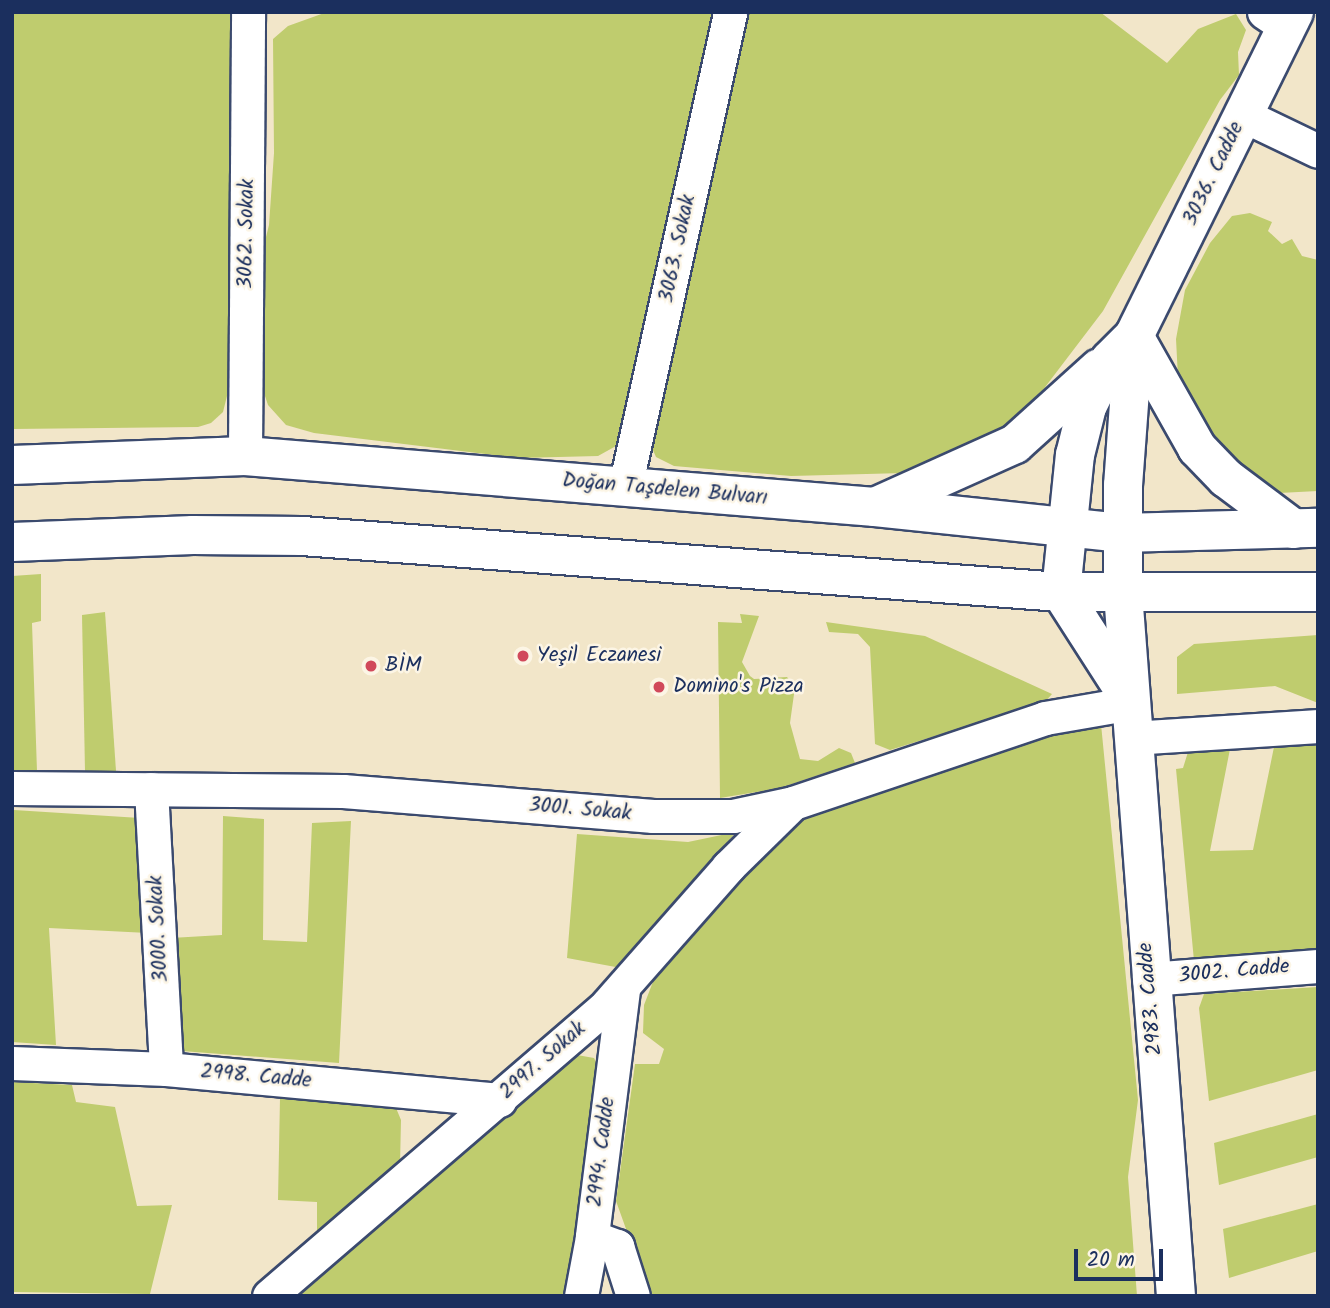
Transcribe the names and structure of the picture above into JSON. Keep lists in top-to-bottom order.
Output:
{
  "streets": {
    "main road": ["3036. Cadde", "Doğan Taşdelen Bulvarı", "2983. Cadde"],
    "street": [
      "3062. Sokak",
      "3063. Sokak",
      "3001. Sokak",
      "3000. Sokak",
      "3002. Cadde",
      "2997. Sokak",
      "2998. Cadde",
      "2994. Cadde"
    ]
  },
  "crossings": [
    ["3036. Cadde", "Doğan Taşdelen Bulvarı"],
    ["3036. Cadde", "2983. Cadde"],
    ["3062. Sokak", "Doğan Taşdelen Bulvarı"],
    ["3063. Sokak", "Doğan Taşdelen Bulvarı"],
    ["3001. Sokak", "3000. Sokak"],
    ["3001. Sokak", "2983. Cadde"],
    ["3001. Sokak", "2997. Sokak"],
    ["3000. Sokak", "2998. Cadde"],
    ["3002. Cadde", "2983. Cadde"],
    ["2997. Sokak", "2998. Cadde"],
    ["2997. Sokak", "2994. Cadde"]
  ],
  "places": ["Yeşil Eczanesi", "BİM", "Domino's Pizza"],
  "scale_bar": "20 m"
}
